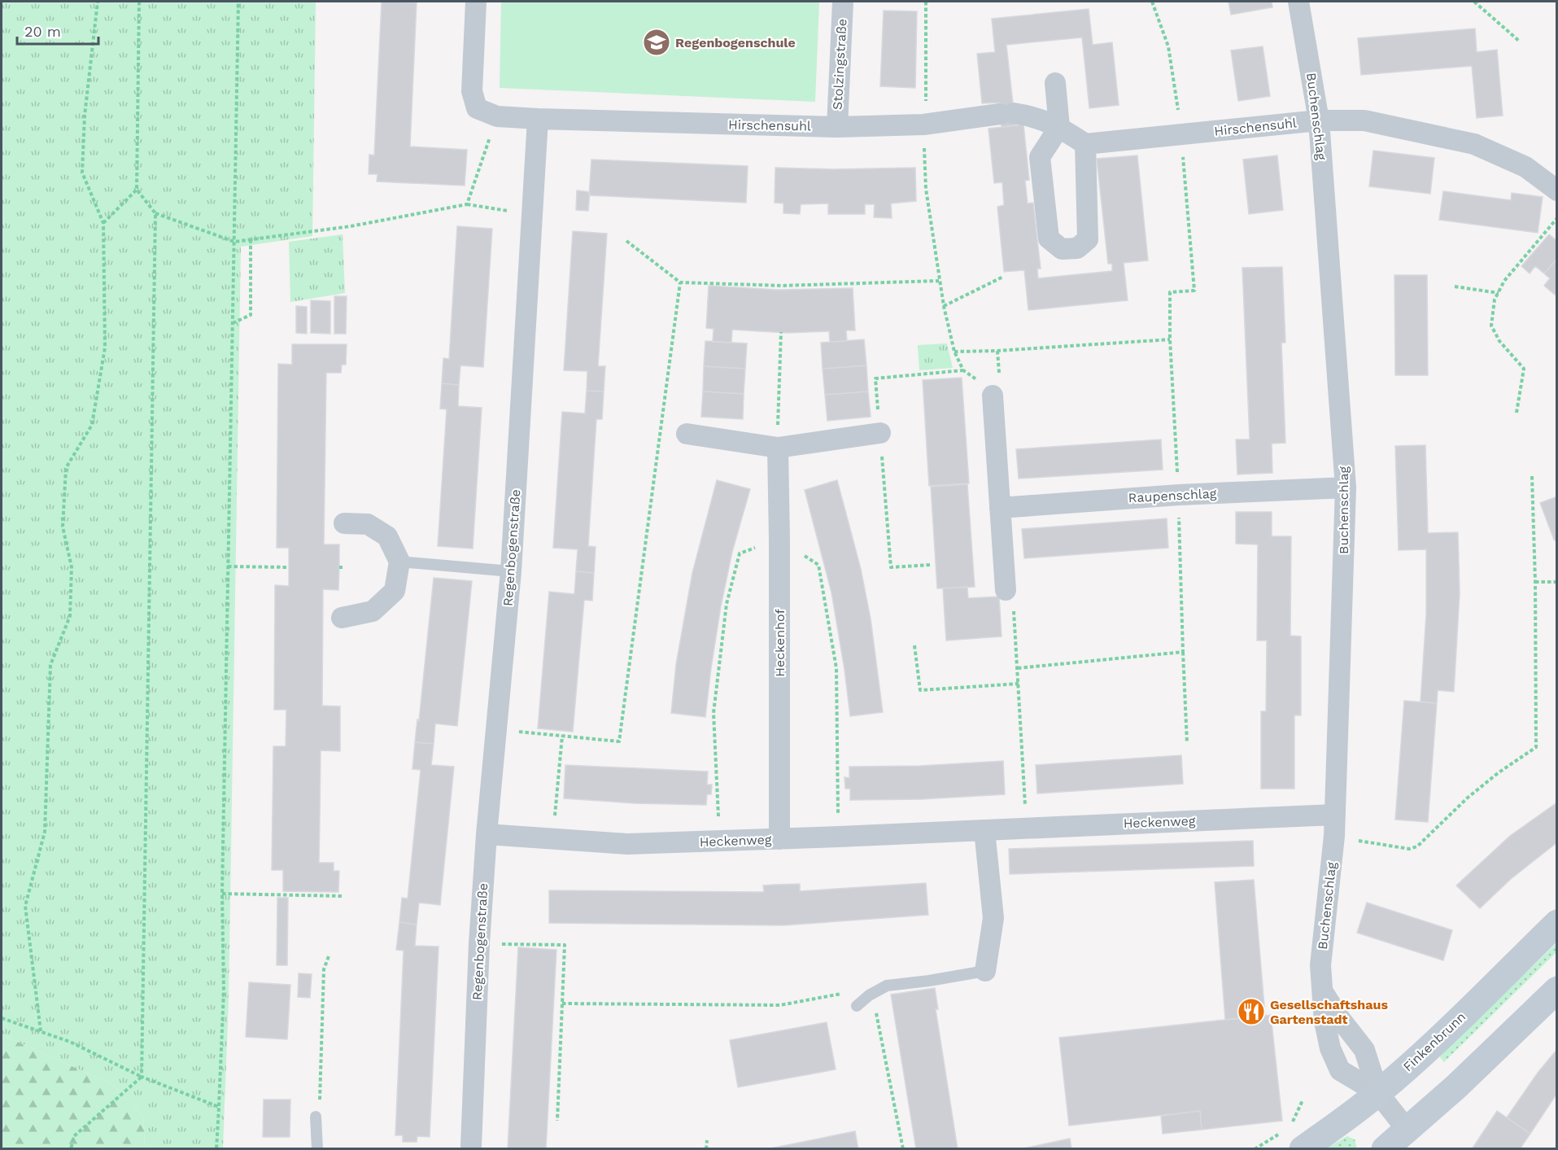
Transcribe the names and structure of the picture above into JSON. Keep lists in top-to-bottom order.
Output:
{
  "streets": {
    "main road": ["Finkenbrunn"],
    "street": [
      "Stolzingstraße",
      "Buchenschlag",
      "Hirschensuhl",
      "Raupenschlag",
      "Regenbogenstraße",
      "Heckenhof",
      "Heckenweg"
    ]
  },
  "crossings": [
    ["Stolzingstraße", "Hirschensuhl"],
    ["Buchenschlag", "Hirschensuhl"],
    ["Buchenschlag", "Raupenschlag"],
    ["Buchenschlag", "Heckenweg"],
    ["Buchenschlag", "Finkenbrunn"],
    ["Hirschensuhl", "Regenbogenstraße"],
    ["Regenbogenstraße", "Heckenweg"],
    ["Heckenhof", "Heckenweg"]
  ],
  "places": {
    "school or university": ["Regenbogenschule"],
    "restaurant": ["Gesellschaftshaus Gartenstadt"]
  },
  "scale_bar": "20 m"
}
